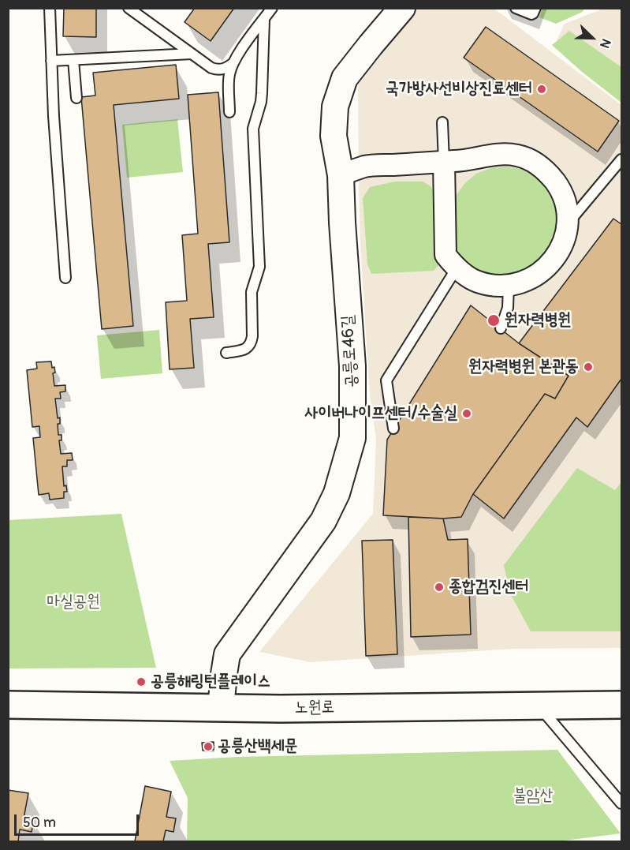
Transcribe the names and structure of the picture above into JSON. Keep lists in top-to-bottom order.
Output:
{
  "streets": {
    "main road": ["노원로"],
    "street": ["공릉로46길"]
  },
  "crossings": [
    ["공릉로46길", "노원로"]
  ],
  "parks": ["마실공원", "불암산"],
  "places": [
    "국가방사선비상진료센터",
    "원자력병원",
    "원자력병원 본관동",
    "사이버나이프센터/수술실",
    "종합검진센터",
    "공릉해링턴플레이스",
    "공릉산백세문"
  ],
  "scale_bar": "50 m",
  "north": "bottom right"
}
